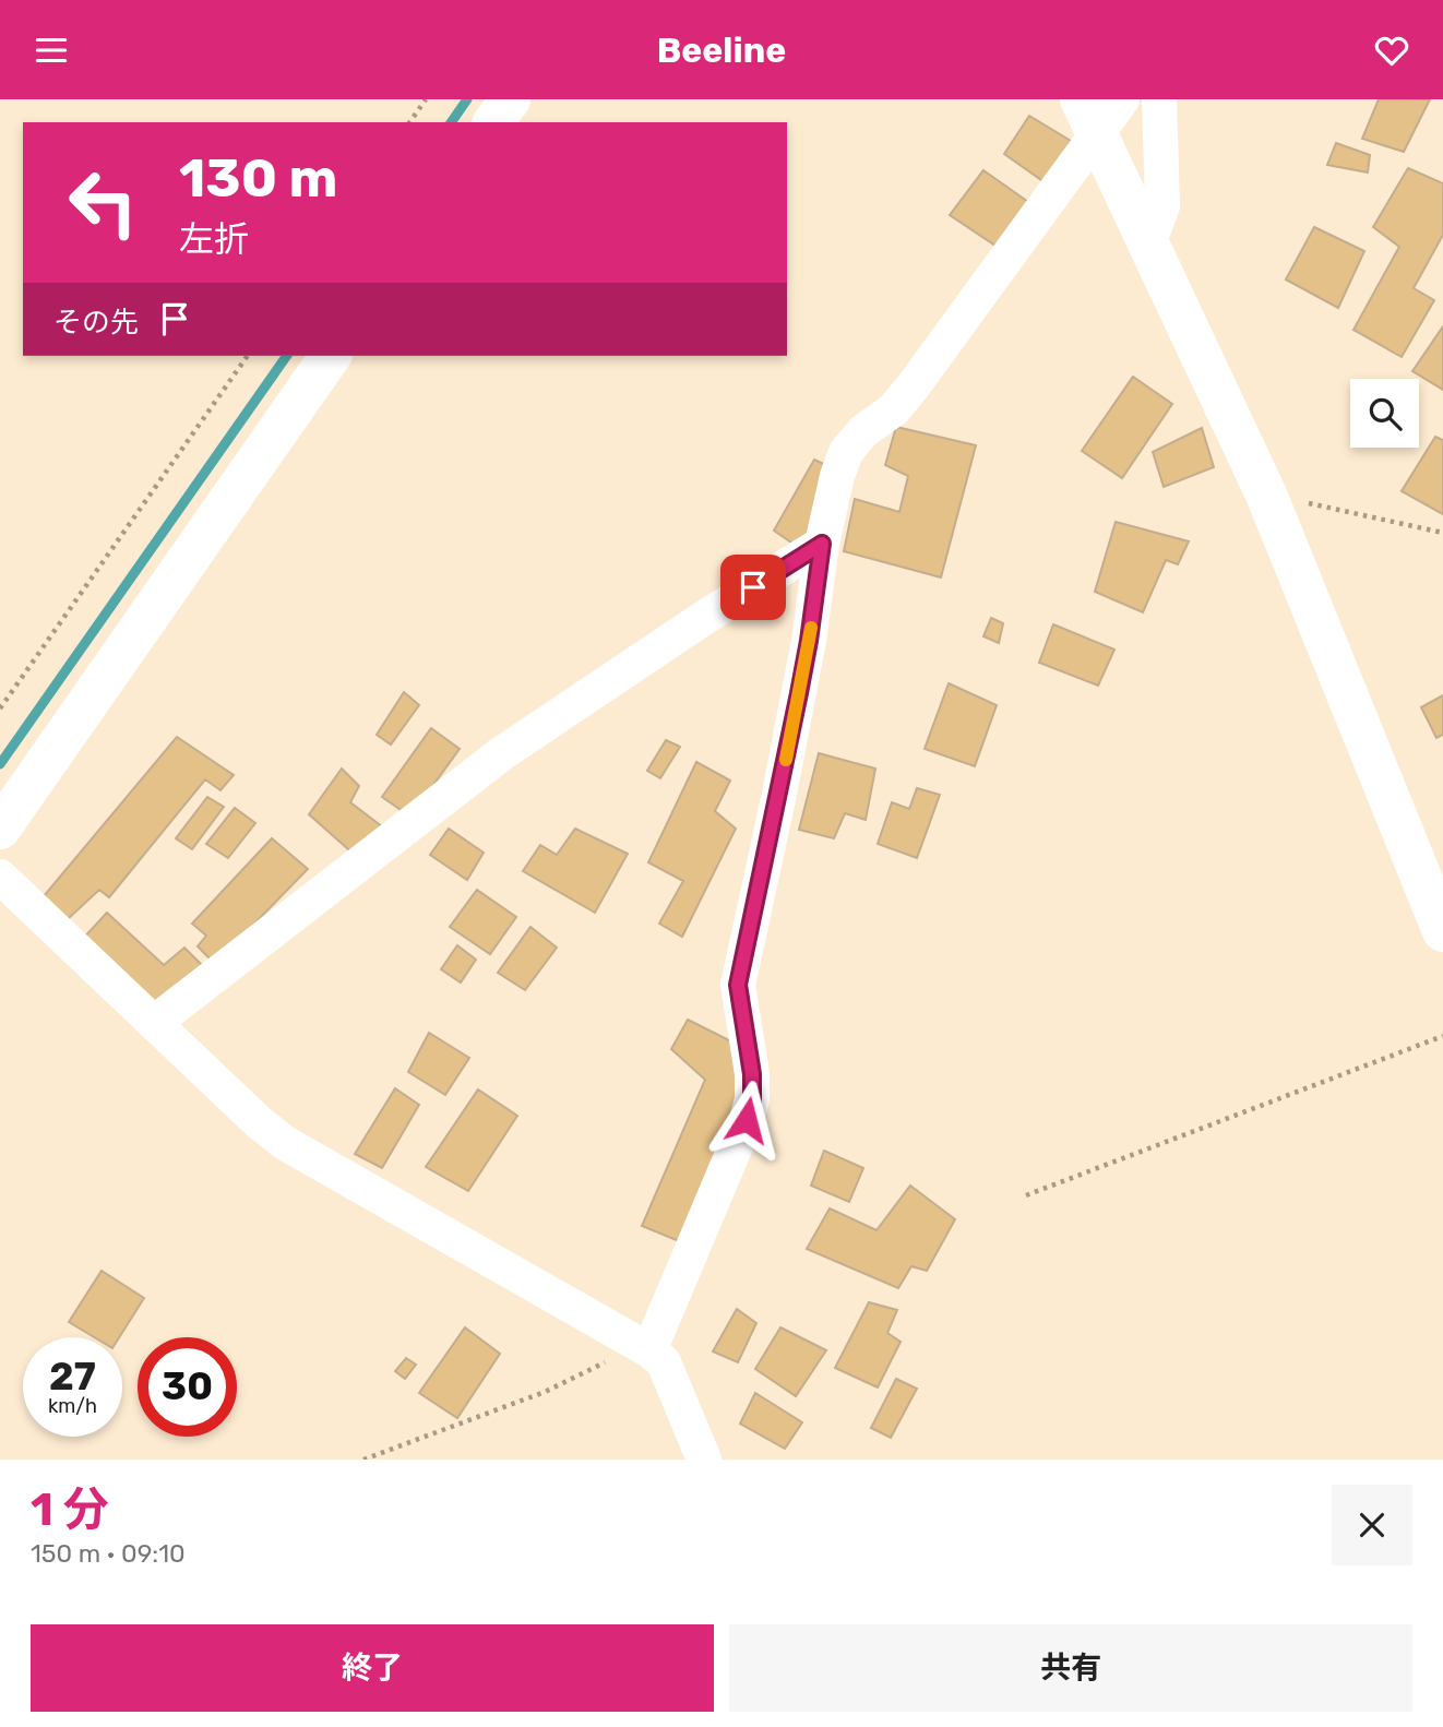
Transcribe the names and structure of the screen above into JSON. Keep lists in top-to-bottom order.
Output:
{
  "page": {
    "header": "Beeline",
    "turn": ["130 m", "左折"],
    "then": "その先",
    "speed": "27 km/h",
    "limit": "30",
    "heading": ["1 分", "150 m · 09:10"],
    "buttons": ["終了", "共有"]
  }
}
